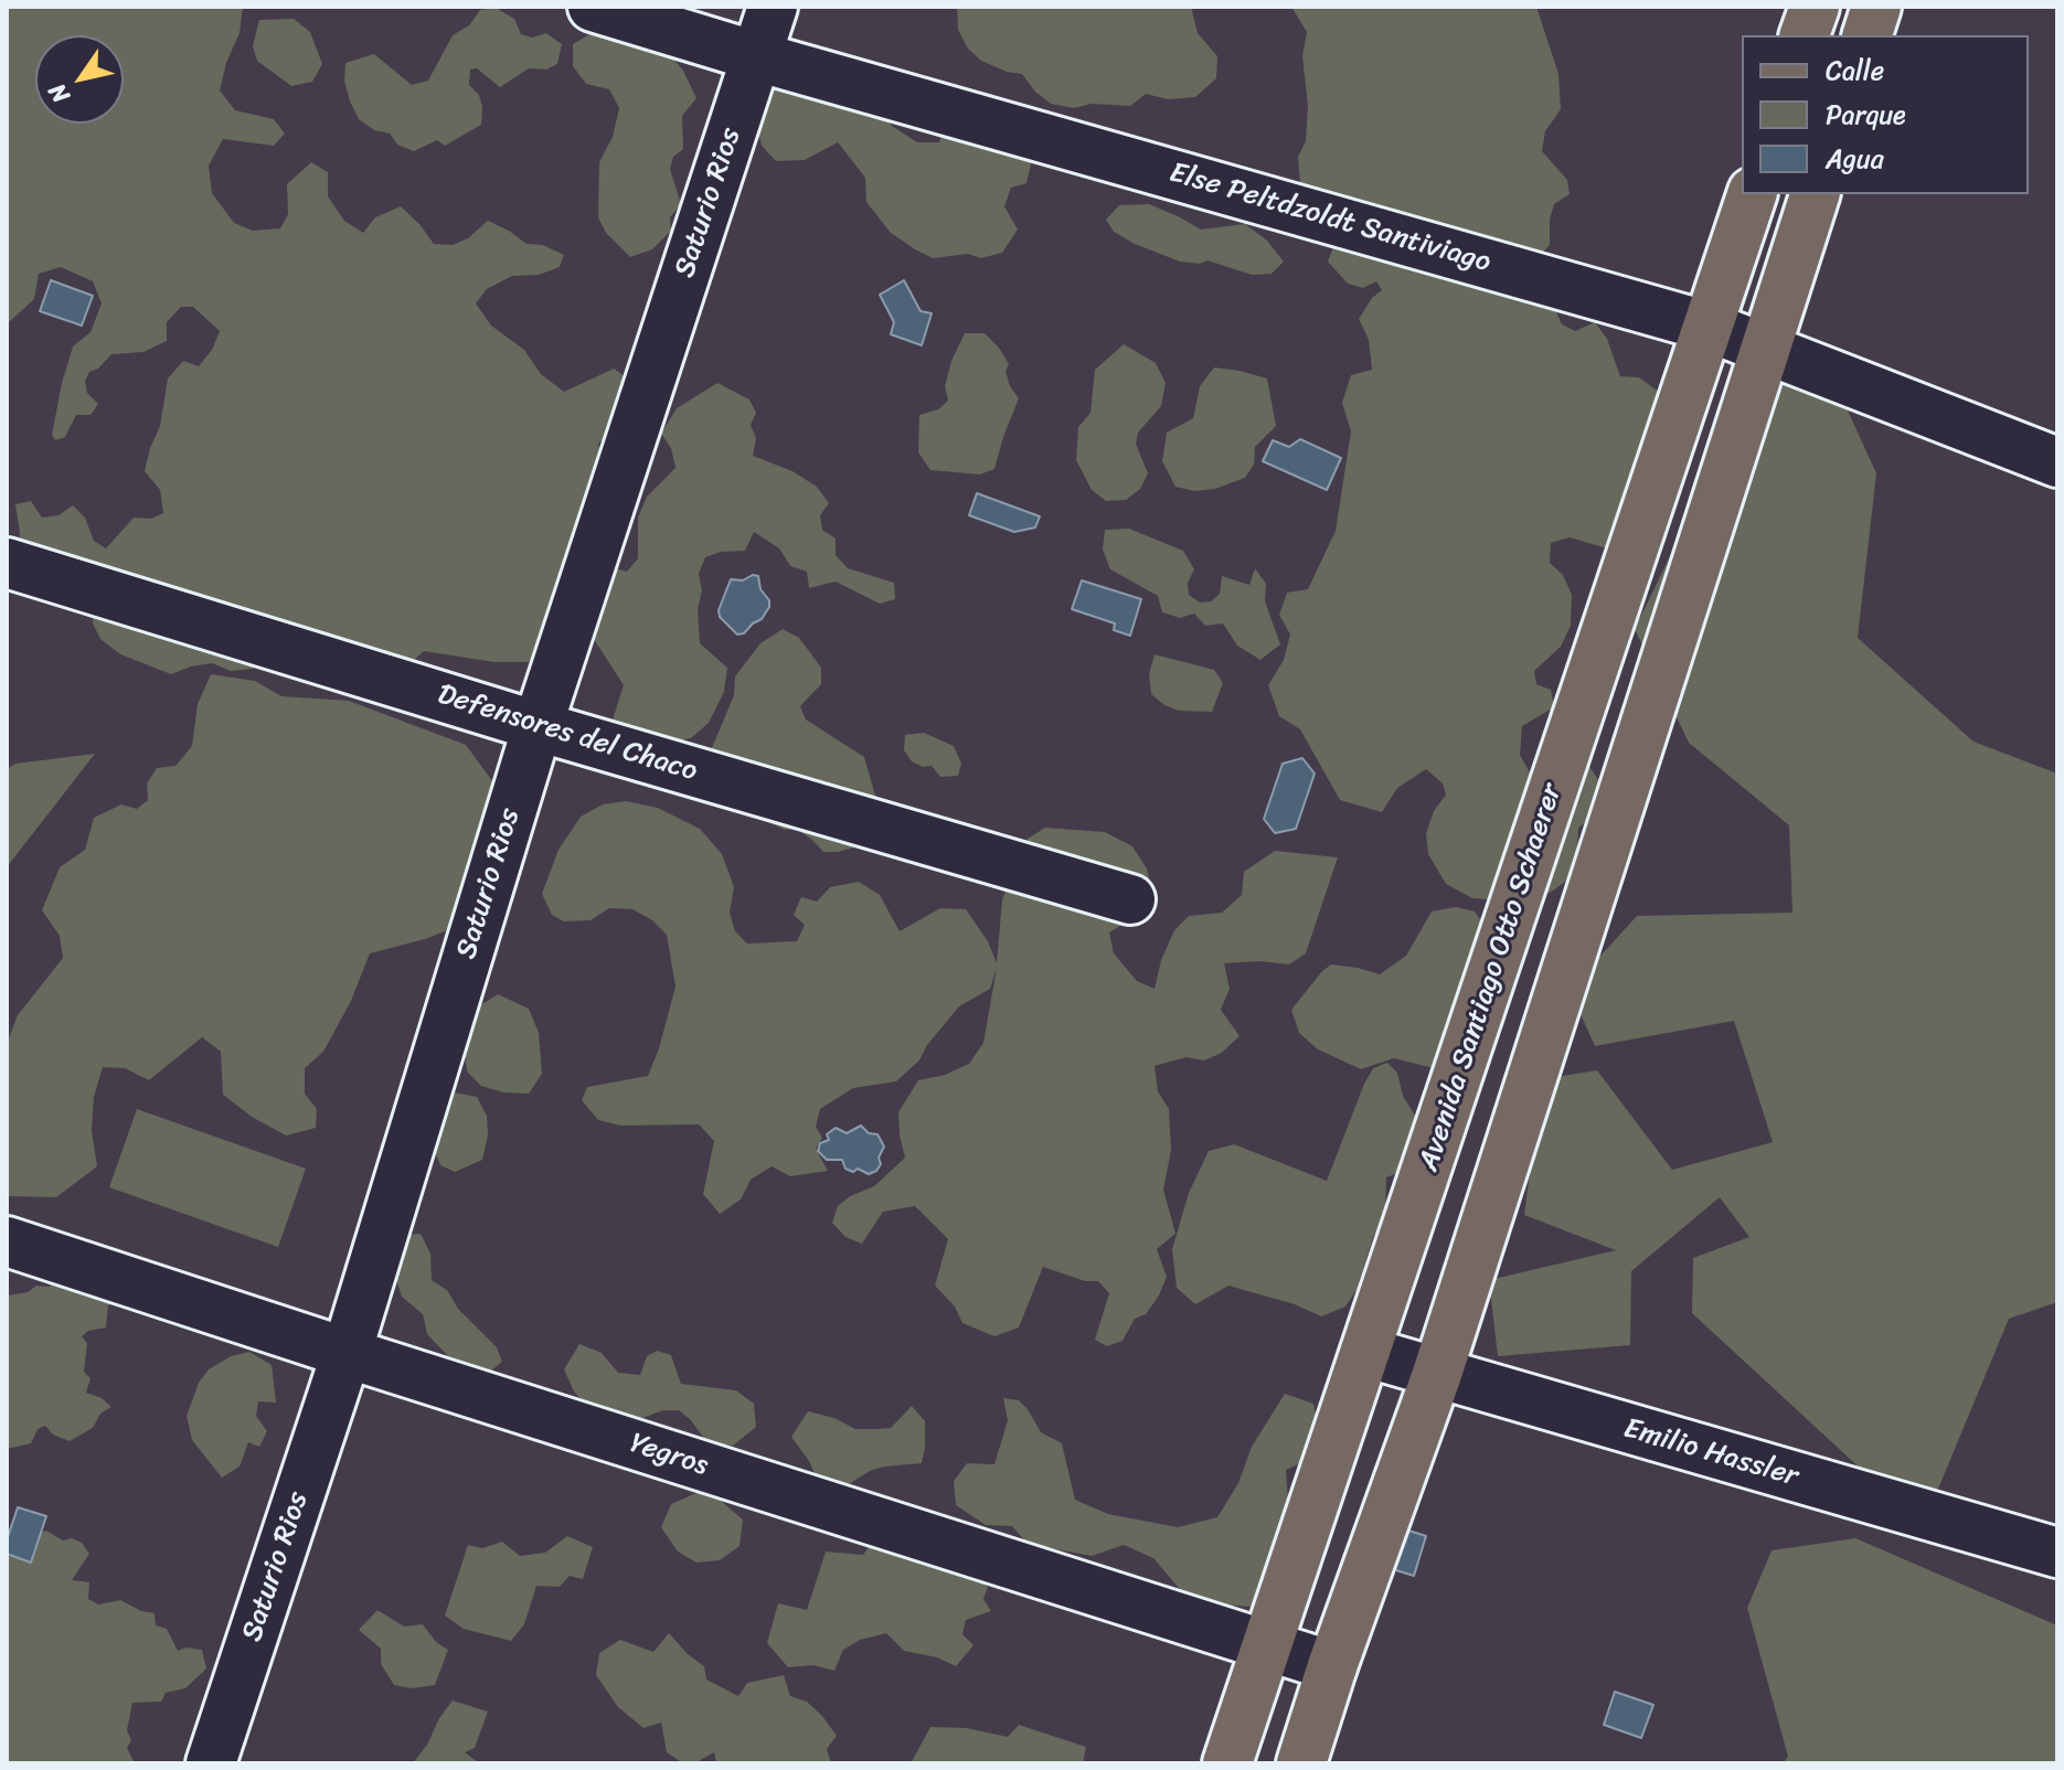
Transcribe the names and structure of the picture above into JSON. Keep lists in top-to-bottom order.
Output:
{
  "streets": {
    "main road": ["Avenida Santiago Otto Schaerer"],
    "street": [
      "Saturio Rios",
      "Else Peltdzoldt Santiviago",
      "Defensores del Chaco",
      "Emilio Hassler",
      "Yegros"
    ]
  },
  "crossings": [
    ["Saturio Rios", "Else Peltdzoldt Santiviago"],
    ["Saturio Rios", "Defensores del Chaco"],
    ["Saturio Rios", "Yegros"],
    ["Else Peltdzoldt Santiviago", "Avenida Santiago Otto Schaerer"],
    ["Avenida Santiago Otto Schaerer", "Emilio Hassler"],
    ["Avenida Santiago Otto Schaerer", "Yegros"]
  ],
  "legend": ["Calle", "Parque", "Agua"],
  "north": "bottom left"
}
